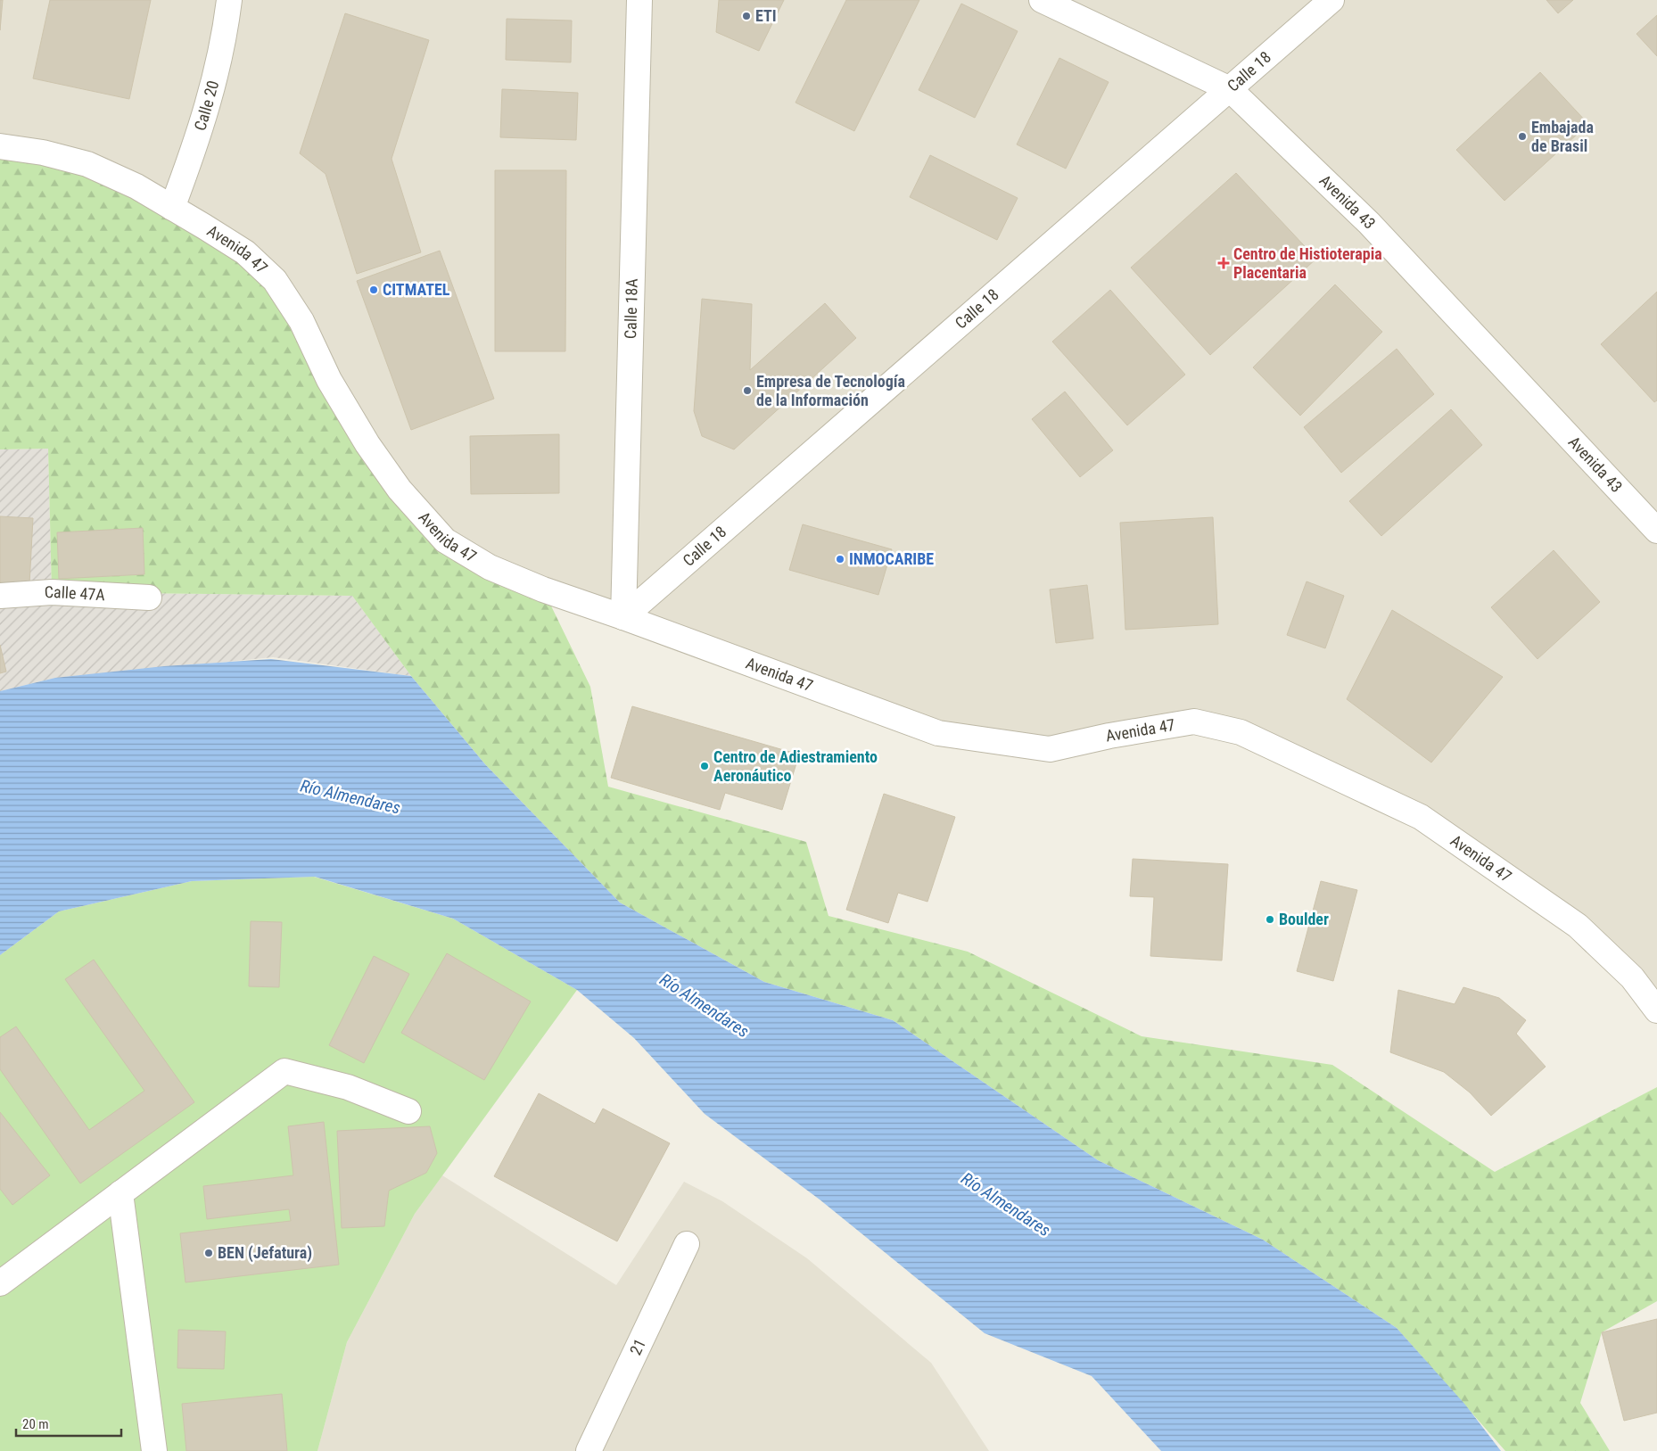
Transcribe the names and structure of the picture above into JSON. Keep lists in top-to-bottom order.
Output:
{
  "streets": {
    "street": [
      "Calle 18",
      "Calle 20",
      "Avenida 43",
      "Avenida 47",
      "Calle 18A",
      "Calle 47A",
      "21"
    ]
  },
  "crossings": [
    ["Calle 18", "Avenida 43"],
    ["Calle 18", "Avenida 47"],
    ["Calle 18", "Calle 18A"],
    ["Calle 20", "Avenida 47"],
    ["Avenida 47", "Calle 18A"]
  ],
  "water": ["Río Almendares"],
  "places": {
    "other": [
      "ETI",
      "Embajada de Brasil",
      "CITMATEL",
      "Empresa de Tecnología de la Información",
      "INMOCARIBE",
      "Centro de Adiestramiento Aeronáutico",
      "Boulder",
      "BEN (Jefatura)"
    ],
    "health": ["Centro de Histioterapia Placentaria"]
  },
  "scale_bar": "20 m"
}
